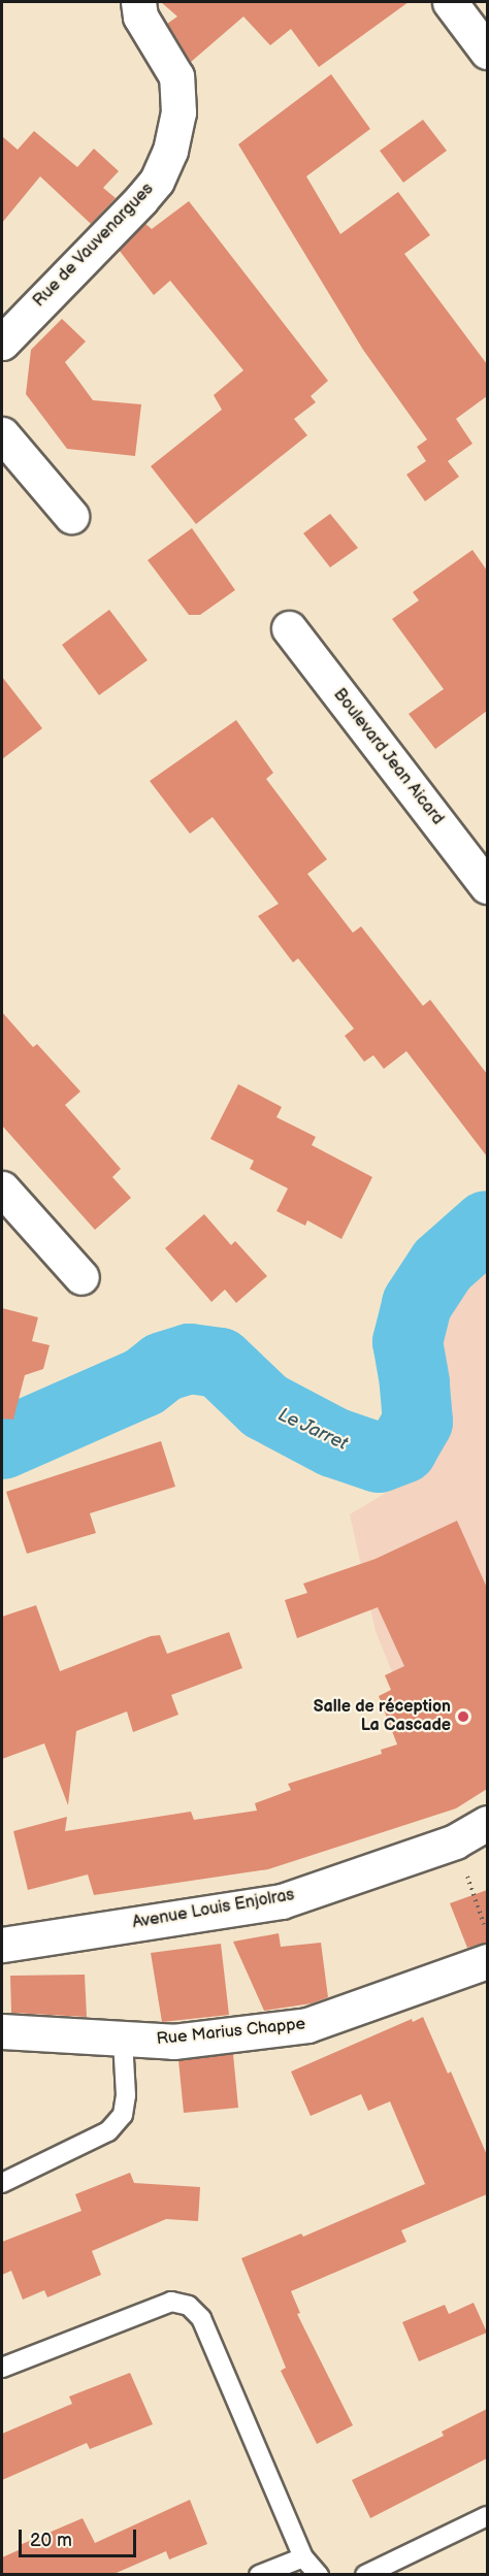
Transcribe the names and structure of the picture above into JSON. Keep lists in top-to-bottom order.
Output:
{
  "streets": {
    "street": [
      "Rue de Vauvenargues",
      "Boulevard Jean Aicard",
      "Avenue Louis Enjolras",
      "Rue Marius Chappe"
    ]
  },
  "water": ["Le Jarret"],
  "places": ["Salle de réception La Cascade"],
  "scale_bar": "20 m"
}
